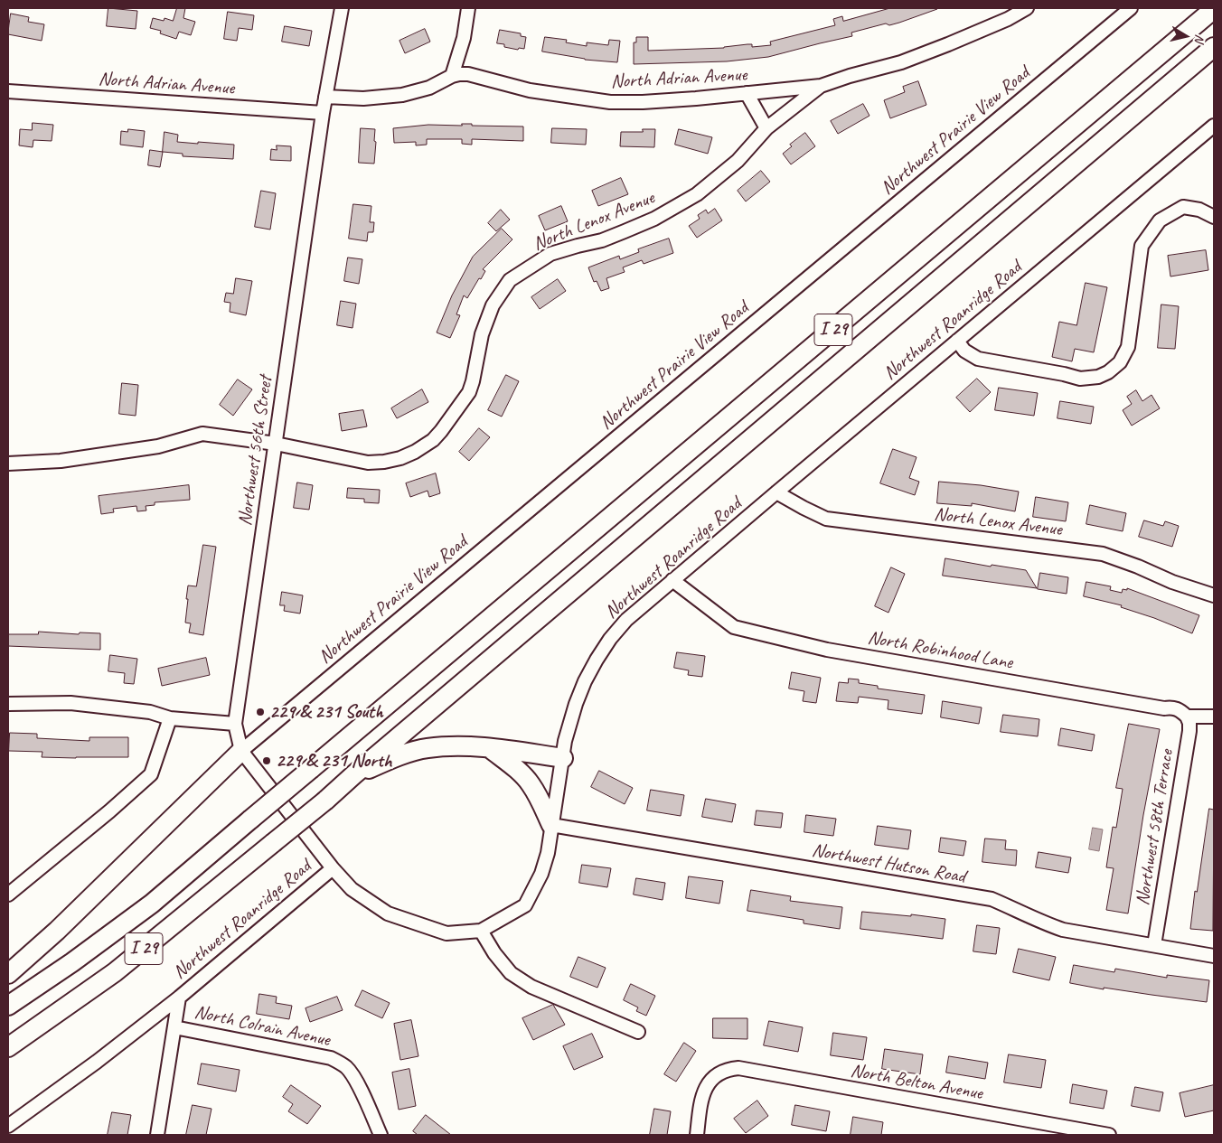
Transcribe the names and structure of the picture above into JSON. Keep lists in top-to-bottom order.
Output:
{
  "streets": {
    "highway": ["I 29"],
    "street": [
      "North Adrian Avenue",
      "Northwest Prairie View Road",
      "North Lenox Avenue",
      "Northwest Roanridge Road",
      "Northwest 56th Street",
      "North Robinhood Lane",
      "Northwest 58th Terrace",
      "Northwest Hutson Road",
      "North Colrain Avenue",
      "North Belton Avenue"
    ]
  },
  "crossings": [
    ["North Adrian Avenue", "North Lenox Avenue"],
    ["North Adrian Avenue", "Northwest 56th Street"],
    ["Northwest Prairie View Road", "Northwest 56th Street"],
    ["North Lenox Avenue", "Northwest Roanridge Road"],
    ["North Lenox Avenue", "Northwest 56th Street"],
    ["Northwest Roanridge Road", "Northwest 56th Street"],
    ["Northwest Roanridge Road", "North Robinhood Lane"],
    ["Northwest Roanridge Road", "Northwest Hutson Road"],
    ["North Robinhood Lane", "Northwest 58th Terrace"],
    ["Northwest 58th Terrace", "Northwest Hutson Road"]
  ],
  "places": ["229 & 231 South", "229 & 231 North"],
  "north": "right"
}
